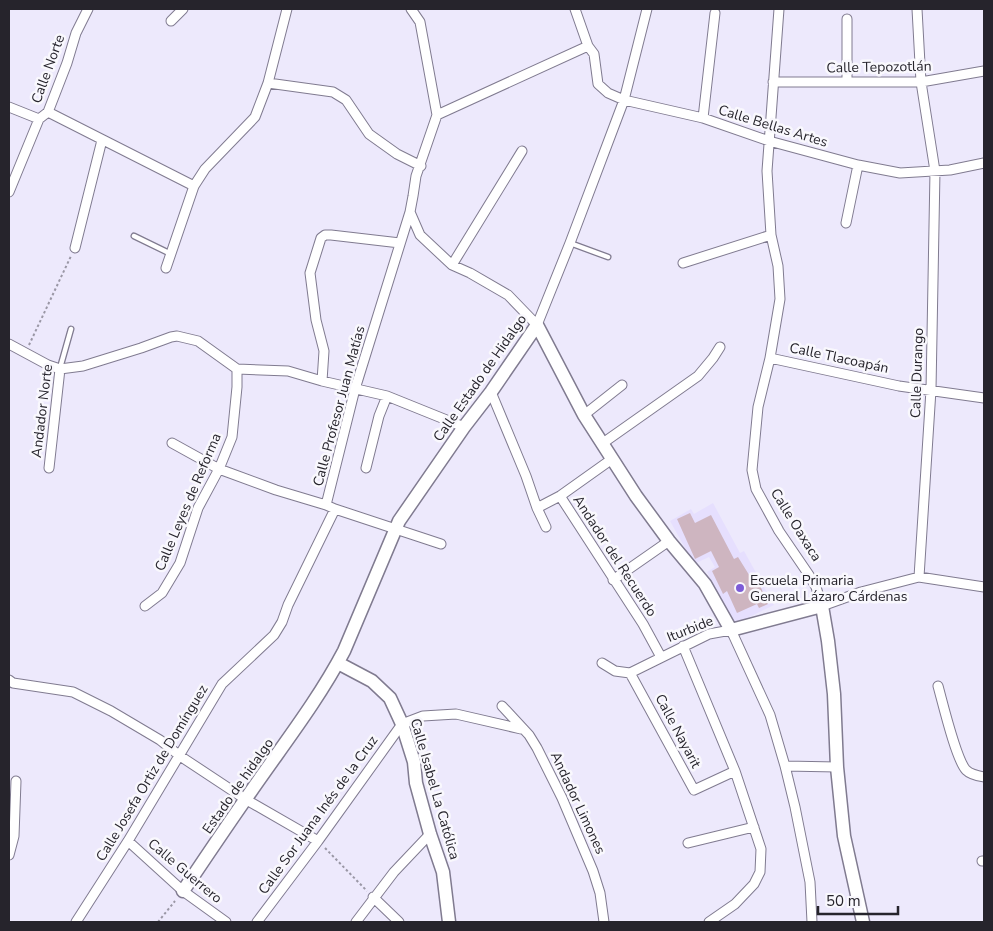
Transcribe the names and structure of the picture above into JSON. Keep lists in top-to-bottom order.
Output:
{
  "streets": {
    "street": [
      "Calle Tepozotlán",
      "Calle Norte",
      "Calle Bellas Artes",
      "Calle Tlacoapán",
      "Calle Durango",
      "Calle Estado de Hidalgo",
      "Calle Profesor Juan Matías",
      "Andador Norte",
      "Calle Leyes de Reforma",
      "Calle Oaxaca",
      "Andador del Recuerdo",
      "Iturbide",
      "Calle Nayarit",
      "Calle Josefa Ortiz de Domínguez",
      "Estado de hidalgo",
      "Calle Isabel La Católica",
      "Andador Limones",
      "Calle Sor Juana Inés de la Cruz",
      "Calle Guerrero"
    ]
  },
  "crossings": [
    ["Calle Tepozotlán", "Calle Durango"],
    ["Calle Tepozotlán", "Calle Oaxaca"],
    ["Calle Bellas Artes", "Calle Durango"],
    ["Calle Bellas Artes", "Calle Estado de Hidalgo"],
    ["Calle Bellas Artes", "Calle Oaxaca"],
    ["Calle Tlacoapán", "Calle Durango"],
    ["Calle Tlacoapán", "Calle Oaxaca"],
    ["Calle Estado de Hidalgo", "Calle Profesor Juan Matías"],
    ["Calle Estado de Hidalgo", "Estado de hidalgo"],
    ["Calle Estado de Hidalgo", "Calle Isabel La Católica"],
    ["Calle Profesor Juan Matías", "Calle Josefa Ortiz de Domínguez"],
    ["Calle Oaxaca", "Iturbide"],
    ["Andador del Recuerdo", "Iturbide"],
    ["Iturbide", "Calle Nayarit"],
    ["Calle Josefa Ortiz de Domínguez", "Calle Guerrero"],
    ["Estado de hidalgo", "Calle Isabel La Católica"],
    ["Estado de hidalgo", "Calle Guerrero"],
    ["Calle Isabel La Católica", "Calle Sor Juana Inés de la Cruz"]
  ],
  "places": ["Escuela Primaria General Lázaro Cárdenas"],
  "scale_bar": "50 m"
}
